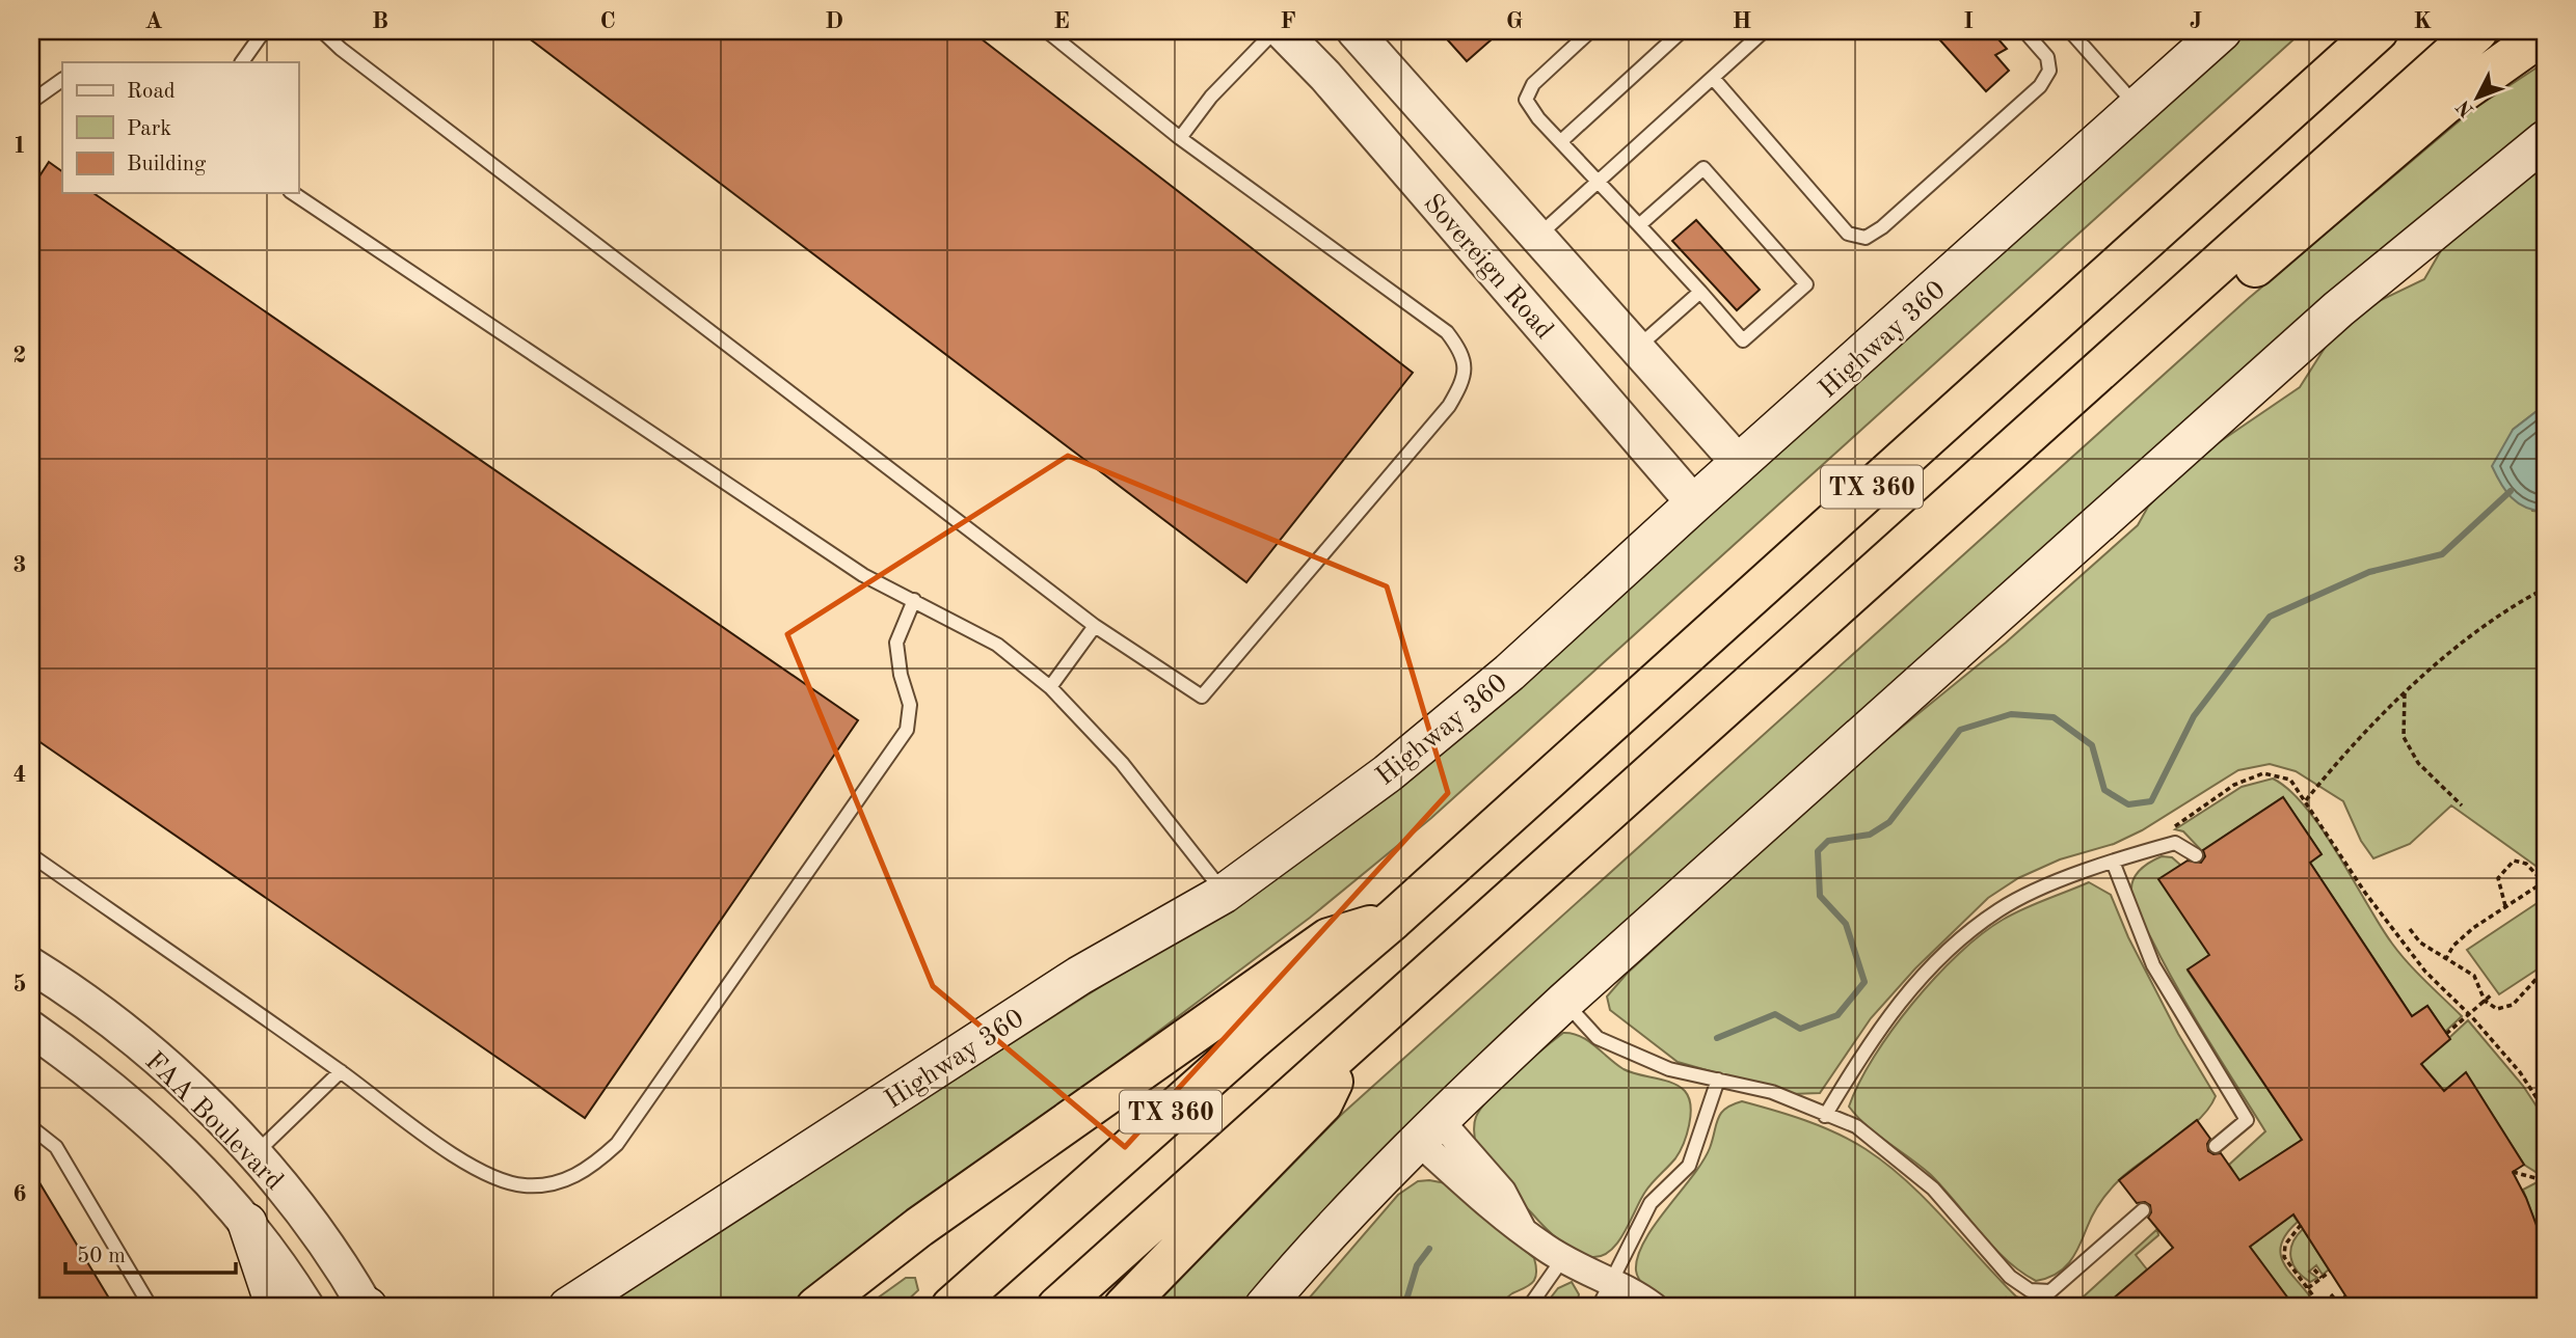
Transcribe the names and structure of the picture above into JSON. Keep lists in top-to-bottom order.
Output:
{
  "streets": {
    "highway": ["TX 360"],
    "main road": ["Highway 360"],
    "street": ["Sovereign Road", "FAA Boulevard"]
  },
  "crossings": [
    ["Sovereign Road", "Highway 360"]
  ],
  "legend": ["Road", "Park", "Building"],
  "scale_bar": "50 m",
  "north": "bottom left",
  "grid": {
    "columns": [
      "A",
      "B",
      "C",
      "D",
      "E",
      "F",
      "G",
      "H",
      "I",
      "J",
      "K"
    ],
    "rows": [
      "1",
      "2",
      "3",
      "4",
      "5",
      "6"
    ]
  }
}
